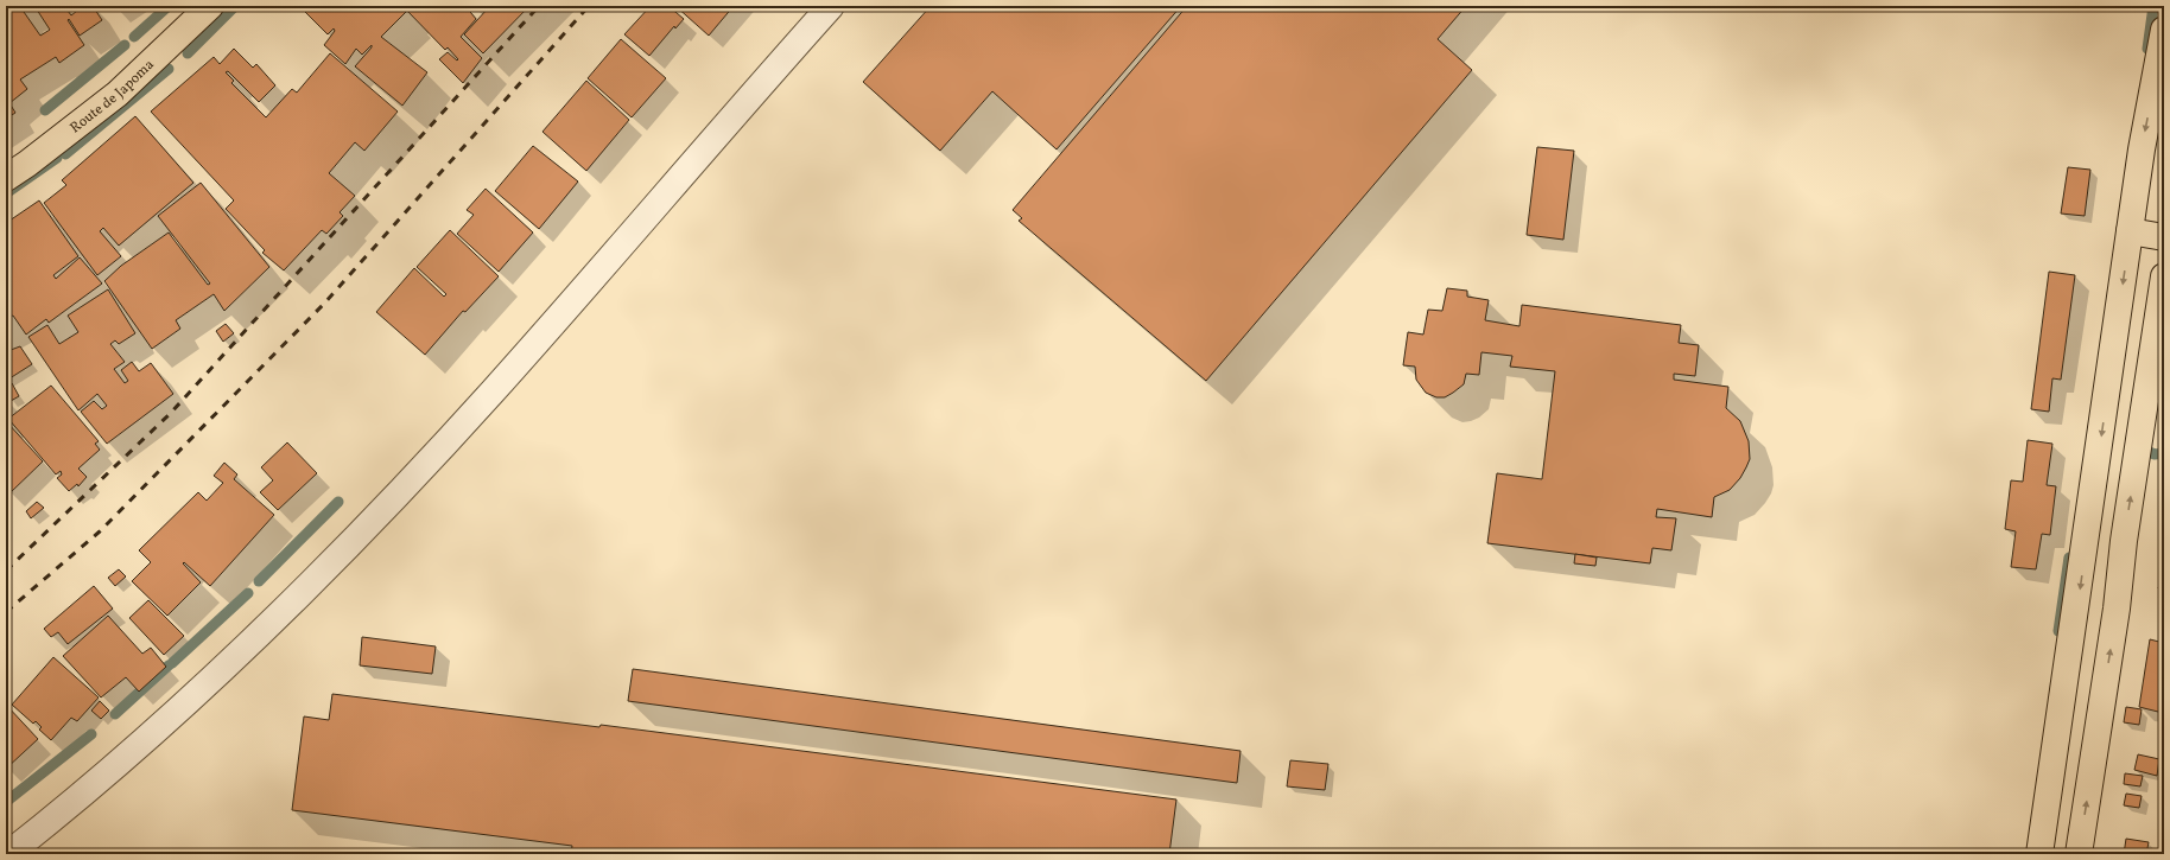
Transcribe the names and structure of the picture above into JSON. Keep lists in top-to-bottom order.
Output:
{
  "streets": {
    "main road": ["Route de Japoma"]
  }
}
